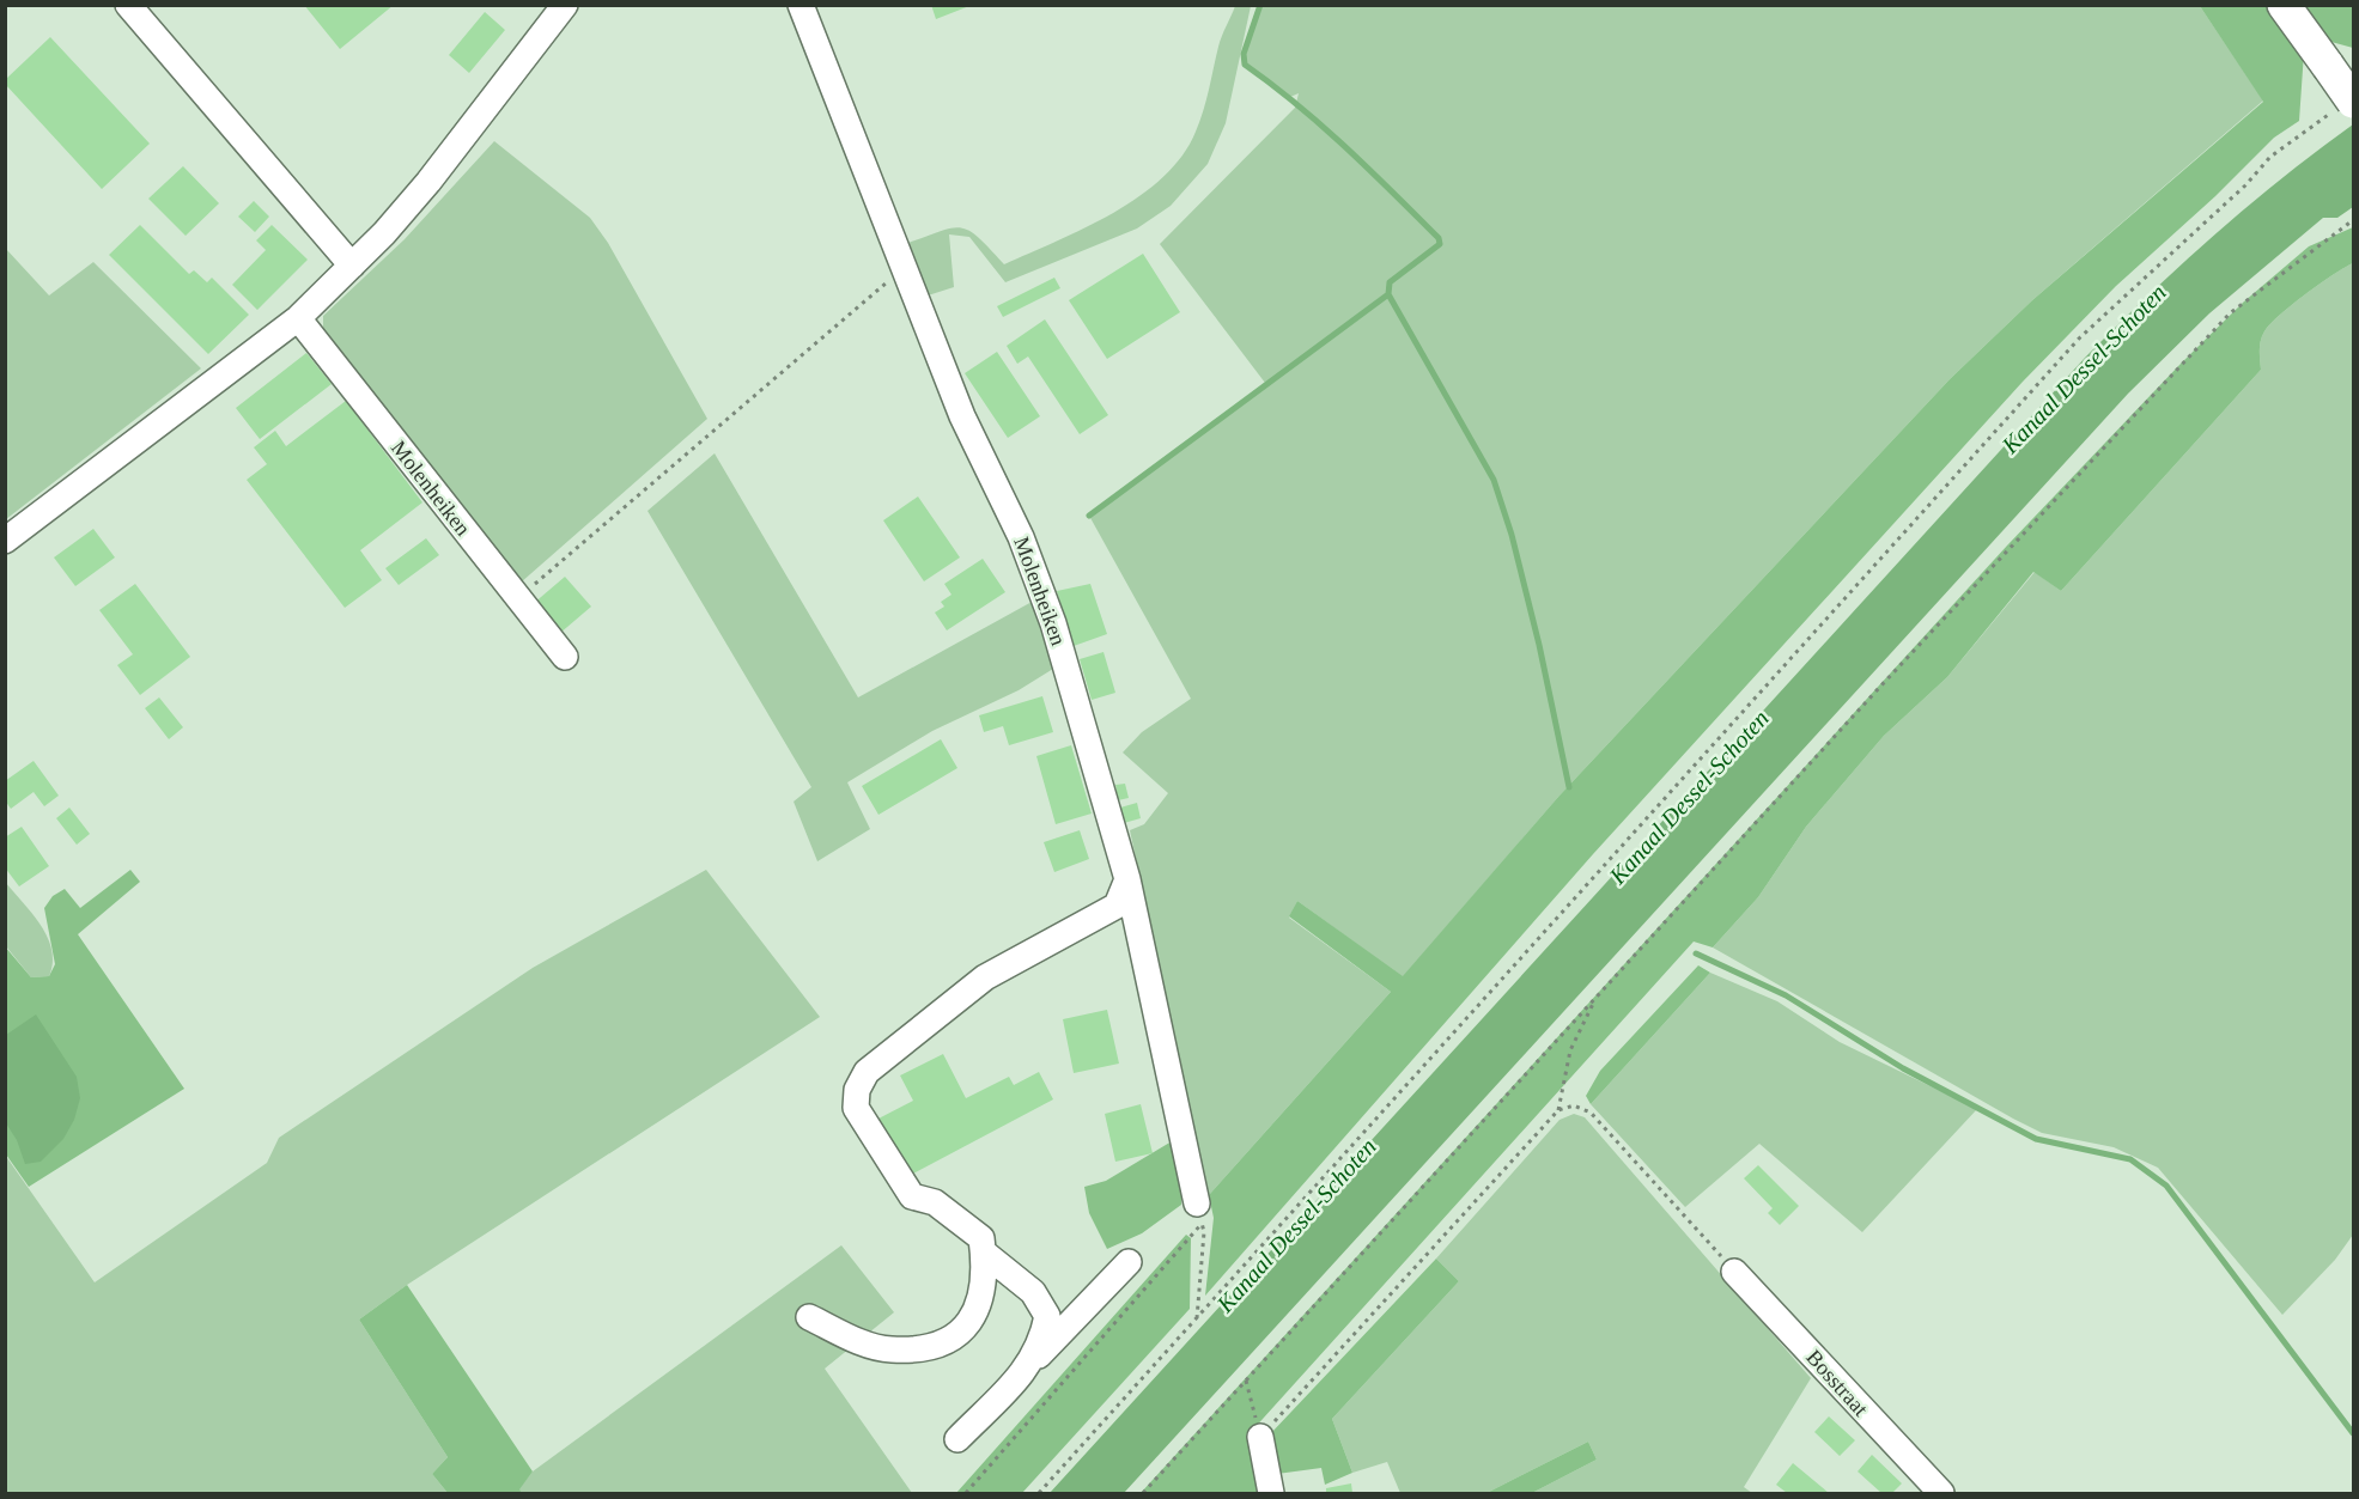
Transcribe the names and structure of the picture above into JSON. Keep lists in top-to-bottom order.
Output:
{
  "streets": {
    "street": ["Molenheiken", "Bosstraat"]
  },
  "water": ["Kanaal Dessel-Schoten"]
}
